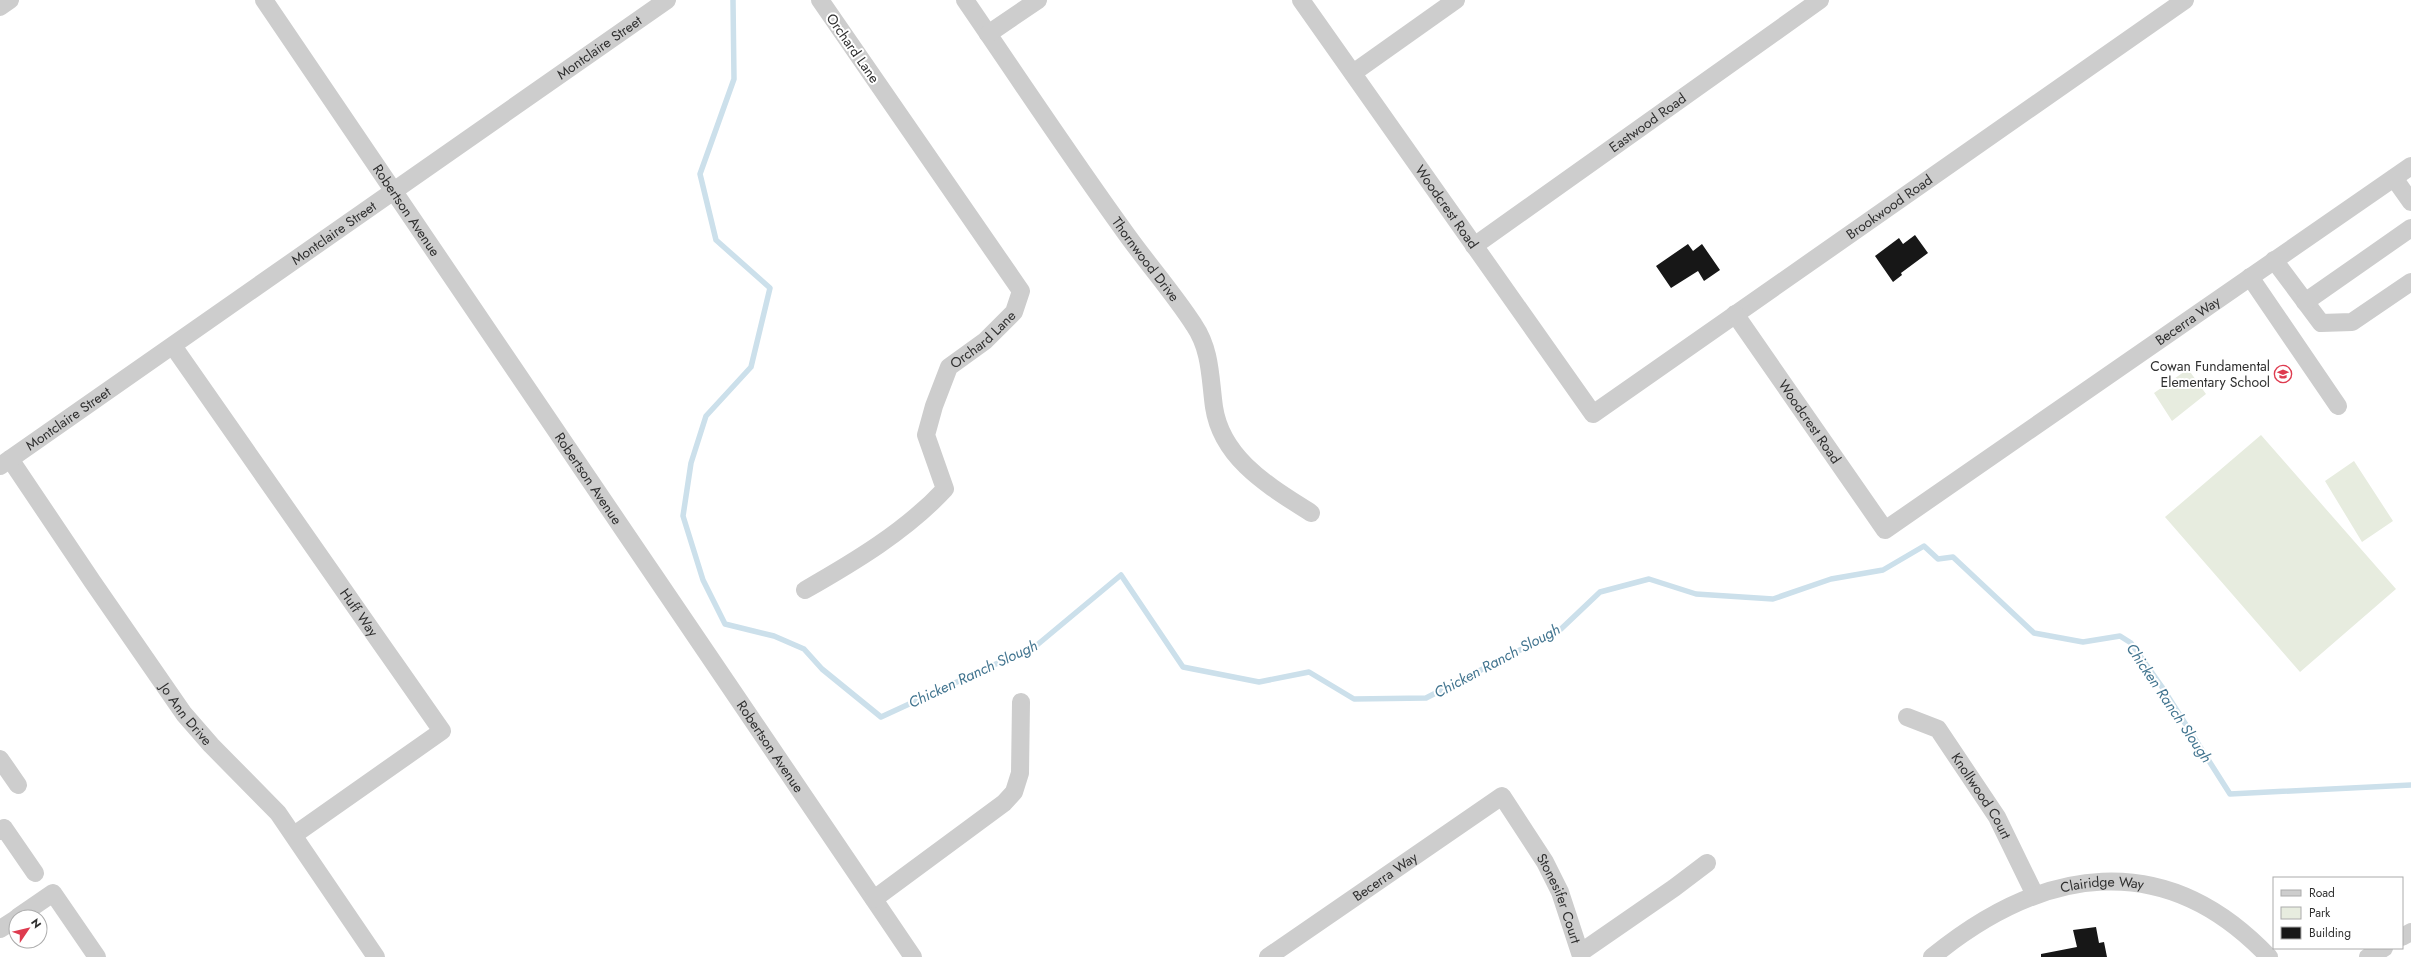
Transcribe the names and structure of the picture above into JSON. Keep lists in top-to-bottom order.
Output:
{
  "streets": {
    "street": [
      "Montclaire Street",
      "Orchard Lane",
      "Eastwood Road",
      "Woodcrest Road",
      "Brookwood Road",
      "Robertson Avenue",
      "Thornwood Drive",
      "Becerra Way",
      "Huff Way",
      "Jo Ann Drive",
      "Knollwood Court",
      "Clairidge Way",
      "Stonesifer Court"
    ]
  },
  "crossings": [
    ["Montclaire Street", "Robertson Avenue"],
    ["Montclaire Street", "Huff Way"],
    ["Montclaire Street", "Jo Ann Drive"],
    ["Eastwood Road", "Woodcrest Road"],
    ["Woodcrest Road", "Brookwood Road"],
    ["Woodcrest Road", "Becerra Way"],
    ["Becerra Way", "Stonesifer Court"],
    ["Huff Way", "Jo Ann Drive"],
    ["Knollwood Court", "Clairidge Way"]
  ],
  "water": ["Chicken Ranch Slough"],
  "places": {
    "school or university": ["Cowan Fundamental Elementary School"]
  },
  "legend": ["Road", "Park", "Building"],
  "north": "top right"
}
